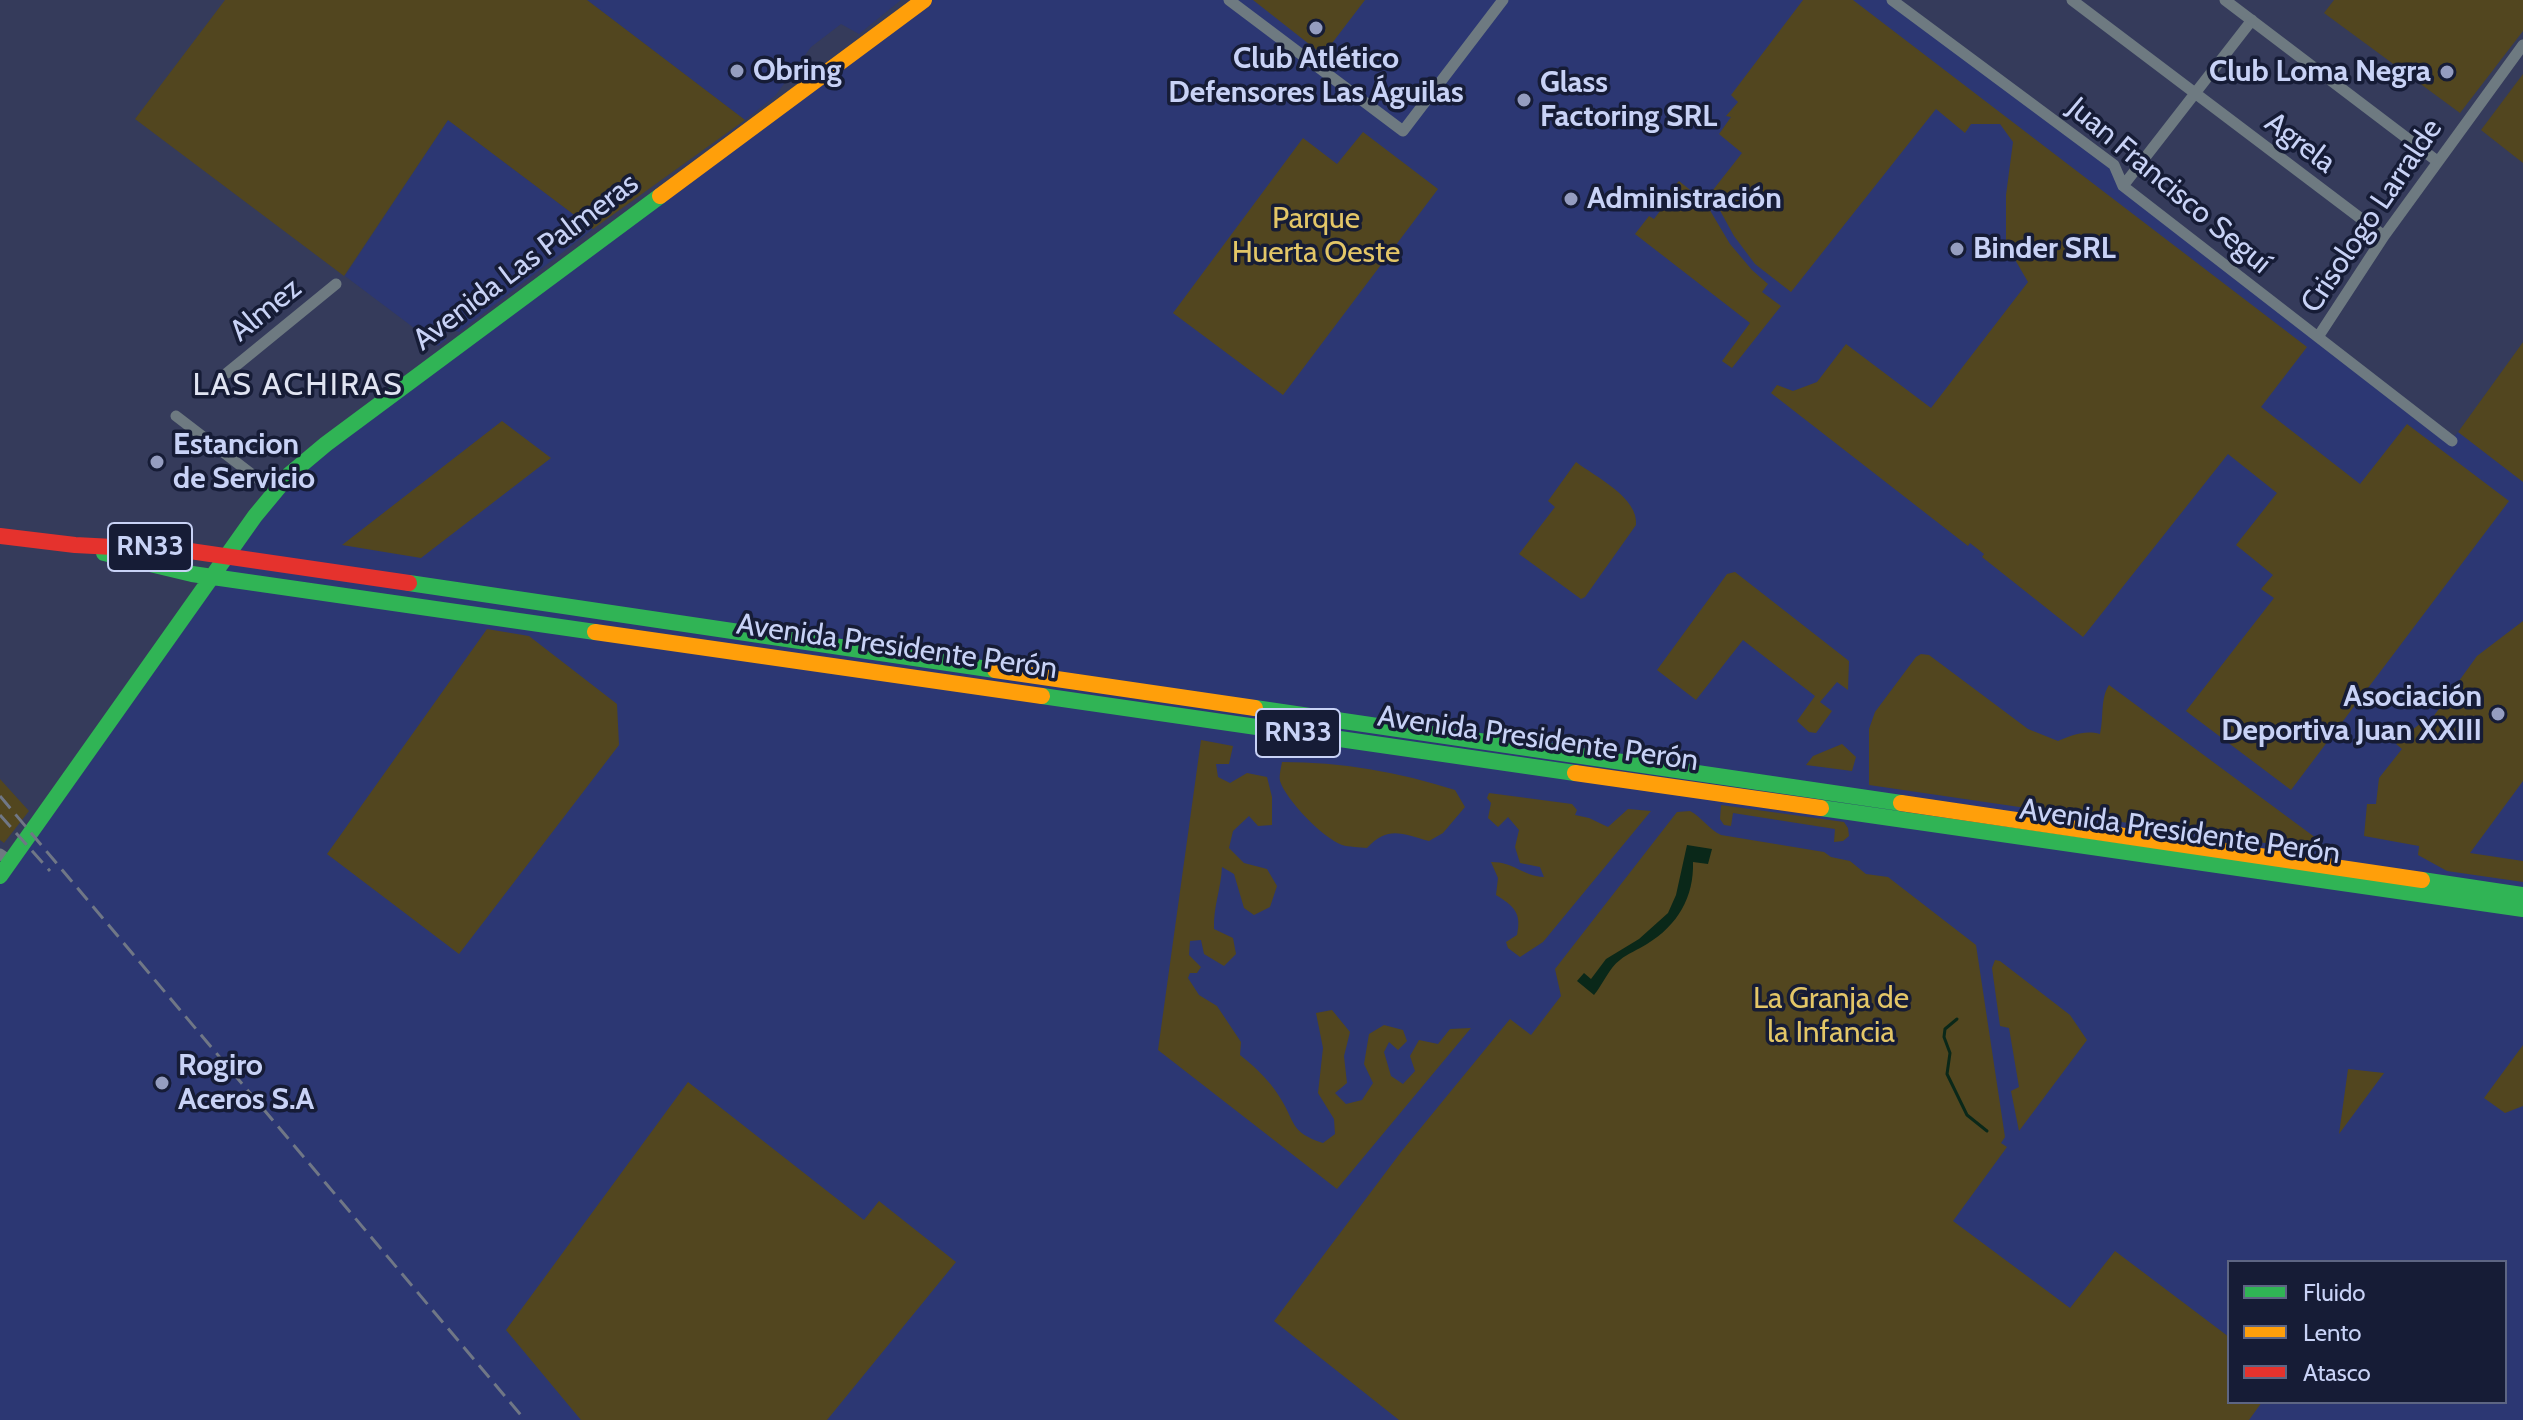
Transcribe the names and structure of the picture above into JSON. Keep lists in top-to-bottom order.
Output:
{
  "streets": {
    "main road": ["Avenida Las Palmeras", "RN33", "Avenida Presidente Perón"],
    "street": [
      "Agrela",
      "Juan Francisco Seguí",
      "Crisologo Larralde",
      "Almez"
    ]
  },
  "crossings": [
    ["Agrela", "Crisologo Larralde"],
    ["Juan Francisco Seguí", "Crisologo Larralde"],
    ["Avenida Las Palmeras", "RN33"],
    ["Avenida Las Palmeras", "Avenida Presidente Perón"],
    ["RN33", "Avenida Presidente Perón"]
  ],
  "districts": ["LAS ACHIRAS"],
  "parks": ["Parque Huerta Oeste", "La Granja de la Infancia"],
  "places": [
    "Club Atlético Defensores Las Águilas",
    "Obring",
    "Club Loma Negra",
    "Glass Factoring SRL",
    "Administración",
    "Binder SRL",
    "Estancion de Servicio",
    "Asociación Deportiva Juan XXIII",
    "Rogiro Aceros S.A"
  ],
  "legend": ["Fluido", "Lento", "Atasco"]
}
